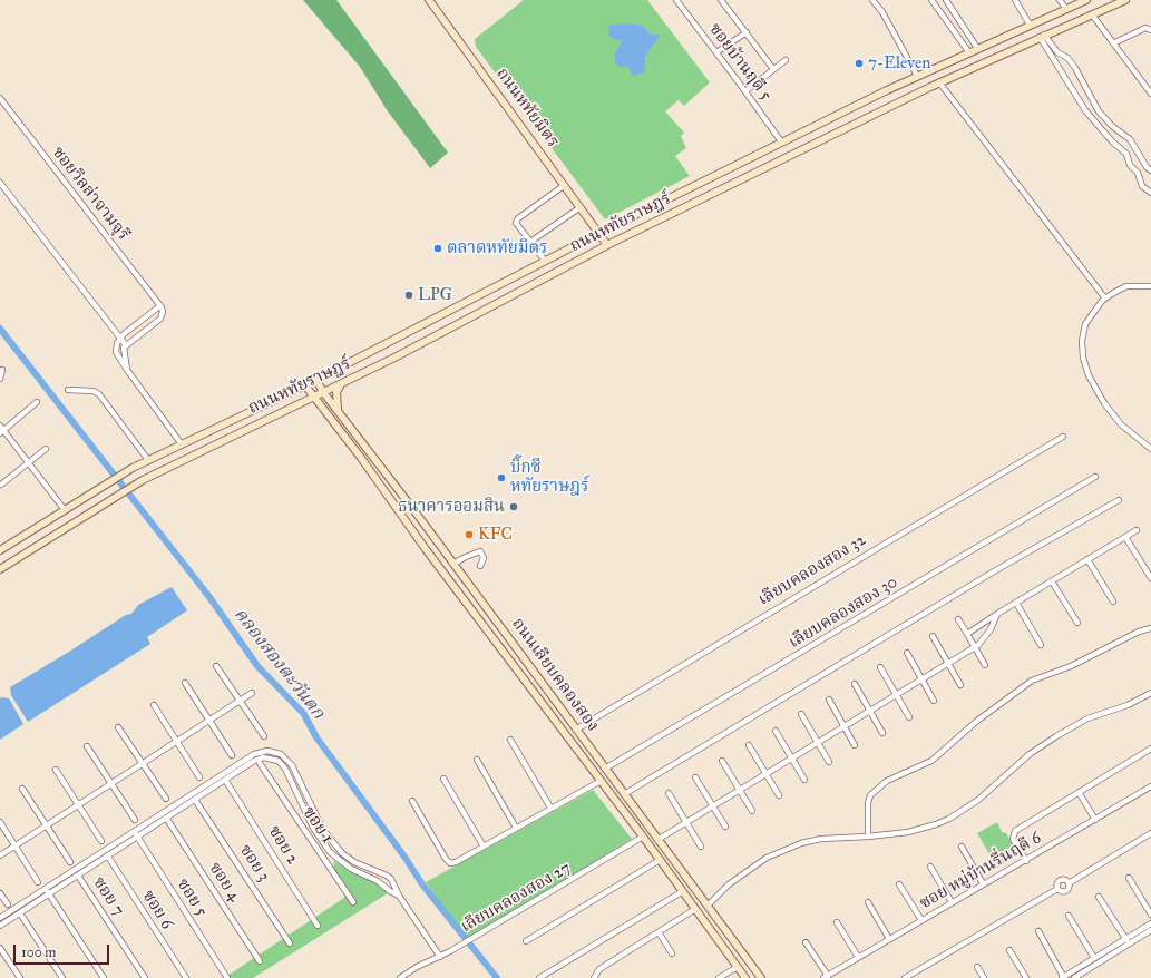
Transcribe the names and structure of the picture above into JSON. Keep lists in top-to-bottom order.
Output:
{
  "streets": {
    "main road": ["ถนนหทัยมิตร", "ถนนหทัยราษฎร์", "ถนนเลียบคลองสอง"],
    "street": [
      "ซอยบ้านฤดี 5",
      "ซอยวิลล่าจามจุรี",
      "เลียบคลองสอง 32",
      "เลียบคลองสอง 30",
      "ซอย 1",
      "ซอย 2",
      "ซอย 3",
      "ซอย หมู่บ้านรื่นฤดี 6",
      "ซอย 4",
      "ซอย 7",
      "ซอย 5",
      "เลียบคลองสอง 27",
      "ซอย 6"
    ]
  },
  "crossings": [
    ["ซอยบ้านฤดี 5", "ถนนหทัยราษฎร์"],
    ["ถนนหทัยมิตร", "ถนนหทัยราษฎร์"],
    ["ถนนหทัยราษฎร์", "ถนนเลียบคลองสอง"],
    ["เลียบคลองสอง 32", "ถนนเลียบคลองสอง"],
    ["เลียบคลองสอง 30", "ถนนเลียบคลองสอง"],
    ["ถนนเลียบคลองสอง", "เลียบคลองสอง 27"]
  ],
  "water": ["คลองสองตะวันตก"],
  "places": [
    "7-Eleven",
    "ตลาดหทัยมิตร",
    "LPG",
    "บิ๊กซี หทัยราษฎร์",
    "ธนาคารออมสิน",
    "KFC"
  ],
  "scale_bar": "100 m"
}
